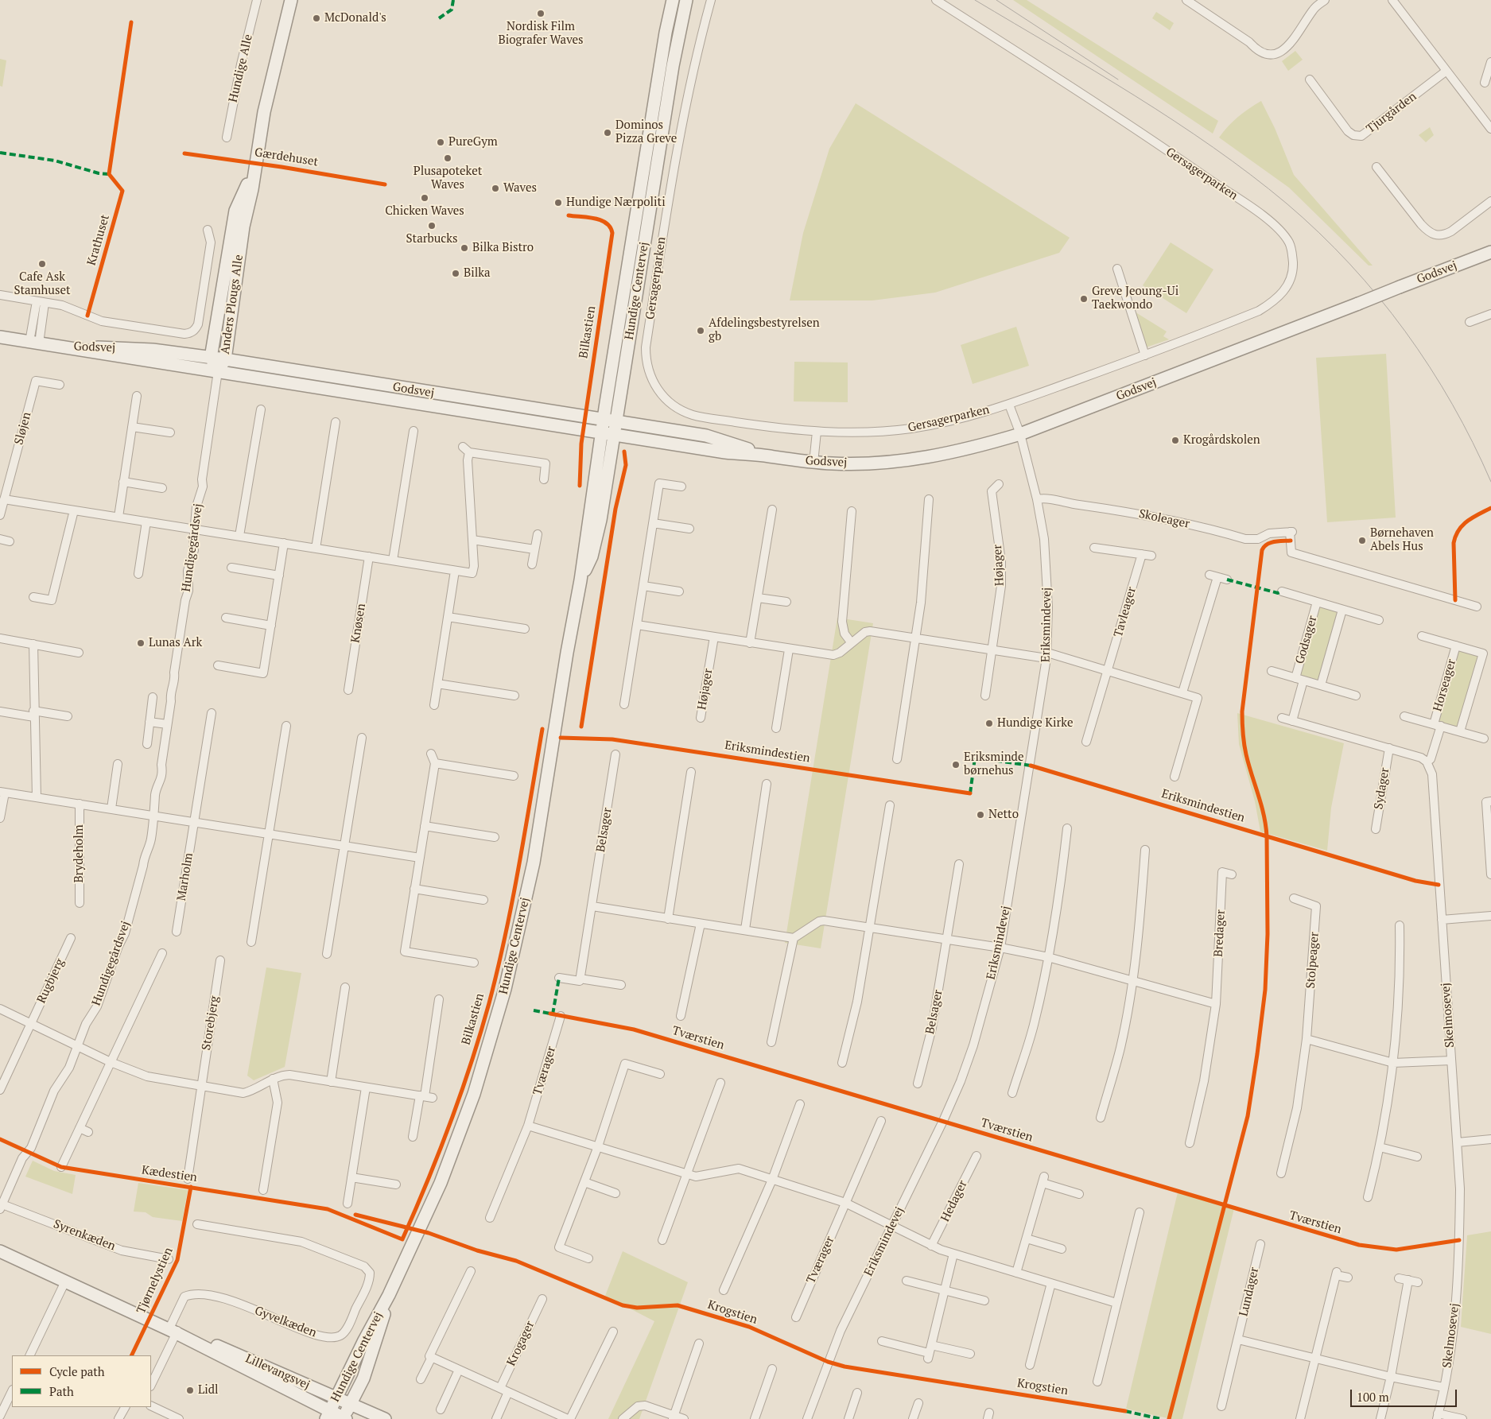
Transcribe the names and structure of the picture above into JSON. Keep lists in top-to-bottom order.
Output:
{
  "streets": {
    "street": [
      "Hundige Alle",
      "Tjurgården",
      "Gersagerparken",
      "Godsvej",
      "Hundige Centervej",
      "Anders Plougs Alle",
      "Sløjen",
      "Skoleager",
      "Hundigegårdsvej",
      "Højager",
      "Tavleager",
      "Knøsen",
      "Eriksmindevej",
      "Godsager",
      "Horseager",
      "Sydager",
      "Belsager",
      "Brydeholm",
      "Marholm",
      "Bredager",
      "Stolpeager",
      "Rugbjerg",
      "Skelmosevej",
      "Storebjerg",
      "Tværager",
      "Hedager",
      "Syrenkæden",
      "Lundager",
      "Gyvelkæden",
      "Krogager",
      "Lillevangsvej"
    ],
    "cycle path": [
      "Gærdehuset",
      "Krathuset",
      "Bilkastien",
      "Eriksmindestien",
      "Tværstien",
      "Kædestien",
      "Krogstien"
    ]
  },
  "crossings": [
    ["Godsvej", "Hundige Centervej"],
    ["Godsvej", "Anders Plougs Alle"],
    ["Godsvej", "Hundigegårdsvej"],
    ["Godsvej", "Eriksmindevej"],
    ["Hundige Centervej", "Lillevangsvej"],
    ["Anders Plougs Alle", "Hundigegårdsvej"],
    ["Skoleager", "Eriksmindevej"],
    ["Hundigegårdsvej", "Syrenkæden"],
    ["Horseager", "Skelmosevej"],
    ["Gyvelkæden", "Lillevangsvej"]
  ],
  "places": [
    "Nordisk Film Biografer Waves",
    "McDonald's",
    "Dominos Pizza Greve",
    "PureGym",
    "Plusapoteket Waves",
    "Waves",
    "Chicken Waves",
    "Hundige Nærpoliti",
    "Starbucks",
    "Bilka Bistro",
    "Cafe Ask Stamhuset",
    "Bilka",
    "Greve Jeoung-Ui Taekwondo",
    "Afdelingsbestyrelsen gb",
    "Krogårdskolen",
    "Børnehaven Abels Hus",
    "Lunas Ark",
    "Hundige Kirke",
    "Eriksminde børnehus",
    "Netto",
    "Lidl"
  ],
  "legend": ["Cycle path", "Path"],
  "scale_bar": "100 m"
}
